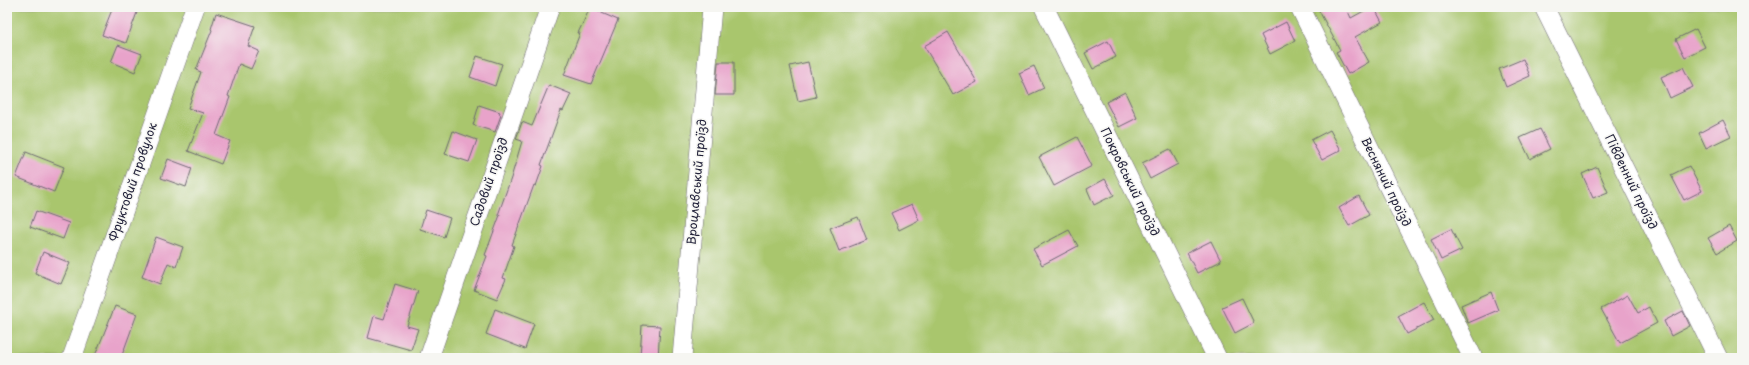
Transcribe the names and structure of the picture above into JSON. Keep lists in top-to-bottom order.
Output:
{
  "streets": {
    "street": [
      "Фруктовий провулок",
      "Садовий проїзд",
      "Вроцлавський проїзд",
      "Покровський проїзд",
      "Весняний проїзд",
      "Південний проїзд"
    ]
  }
}
